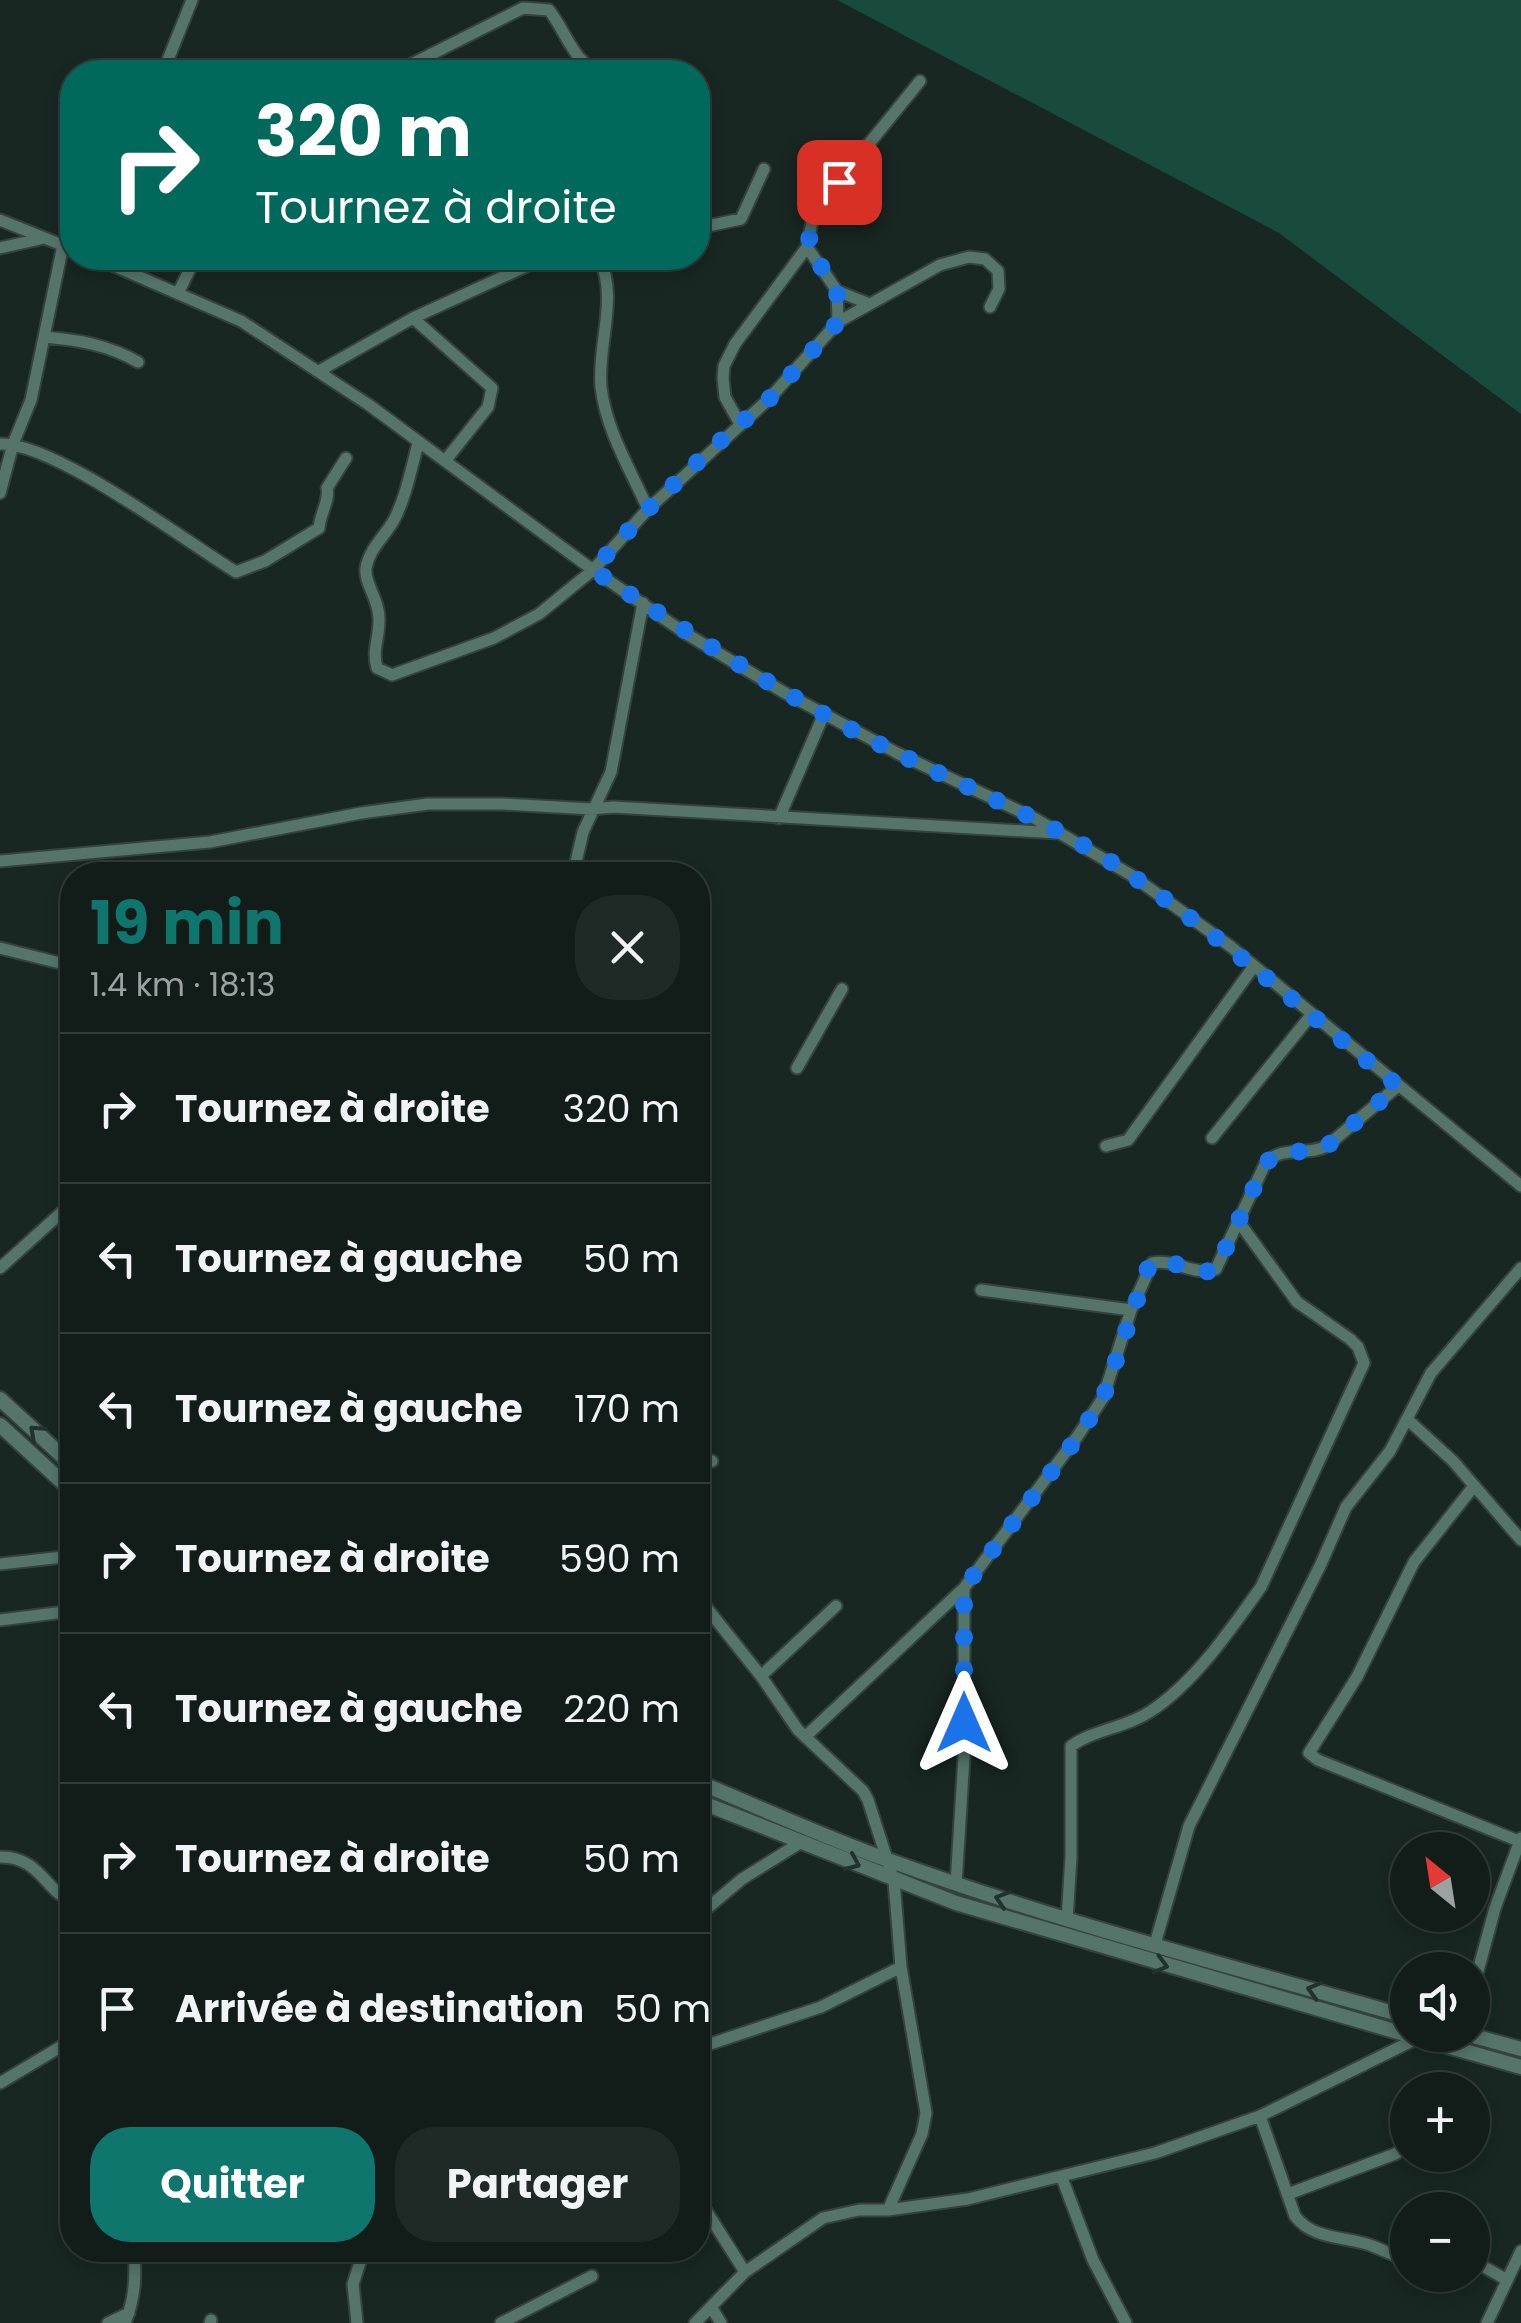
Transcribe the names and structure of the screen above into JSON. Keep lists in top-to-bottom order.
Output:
{
  "north": "top left",
  "page": {
    "turn": ["320 m", "Tournez à droite"],
    "heading": ["19 min", "1.4 km · 18:13"],
    "list": [
      {
        "name": "Tournez à droite",
        "value": "320 m"
      },
      {
        "name": "Tournez à gauche",
        "value": "50 m"
      },
      {
        "name": "Tournez à gauche",
        "value": "170 m"
      },
      {
        "name": "Tournez à droite",
        "value": "590 m"
      },
      {
        "name": "Tournez à gauche",
        "value": "220 m"
      },
      {
        "name": "Tournez à droite",
        "value": "50 m"
      },
      {
        "name": "Arrivée à destination",
        "value": "50 m"
      }
    ],
    "map_buttons": ["+", "−"],
    "buttons": ["Quitter", "Partager"]
  }
}
